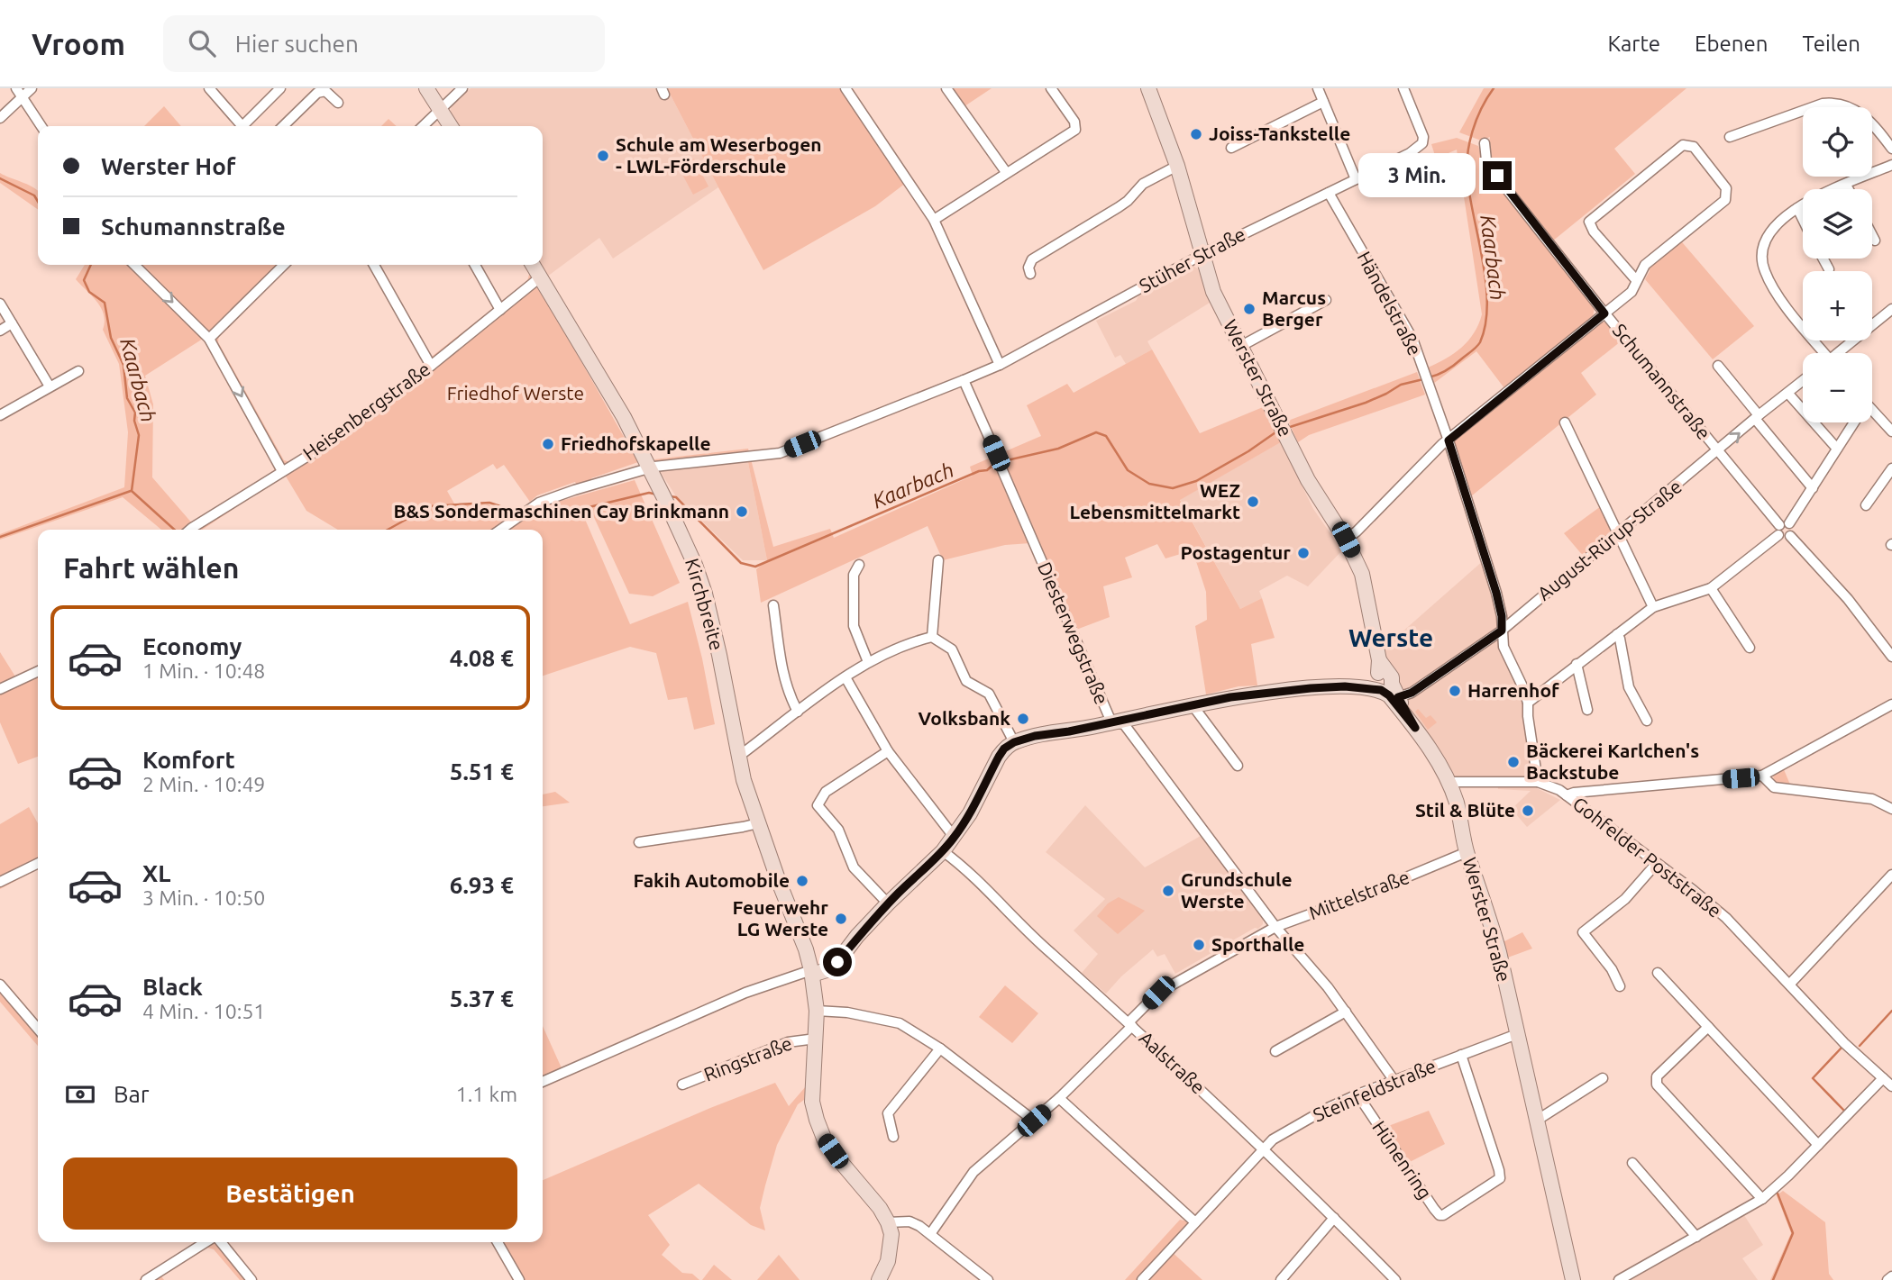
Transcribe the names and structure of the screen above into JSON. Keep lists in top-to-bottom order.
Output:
{
  "streets": {
    "street": [
      "Stüher Straße",
      "Händelstraße",
      "Werster Straße",
      "Schumannstraße",
      "Heisenbergstraße",
      "August-Rürup-Straße",
      "Kirchbreite",
      "Diesterwegstraße",
      "Gohfelder Poststraße",
      "Mittelstraße",
      "Ringstraße",
      "Aalstraße",
      "Steinfeldstraße",
      "Hünenring"
    ]
  },
  "crossings": [
    ["Stüher Straße", "Händelstraße"],
    ["Stüher Straße", "Werster Straße"],
    ["Stüher Straße", "Kirchbreite"],
    ["Händelstraße", "August-Rürup-Straße"],
    ["Händelstraße", "Gohfelder Poststraße"],
    ["Werster Straße", "August-Rürup-Straße"],
    ["Werster Straße", "Gohfelder Poststraße"],
    ["Werster Straße", "Mittelstraße"],
    ["Werster Straße", "Steinfeldstraße"],
    ["Schumannstraße", "August-Rürup-Straße"],
    ["Heisenbergstraße", "Kirchbreite"],
    ["Kirchbreite", "Ringstraße"],
    ["Diesterwegstraße", "Mittelstraße"],
    ["Diesterwegstraße", "Steinfeldstraße"],
    ["Mittelstraße", "Aalstraße"],
    ["Aalstraße", "Steinfeldstraße"],
    ["Steinfeldstraße", "Hünenring"]
  ],
  "districts": ["Werste"],
  "water": ["Kaarbach"],
  "parks": ["Friedhof Werste"],
  "places": [
    "Joiss-Tankstelle",
    "Schule am Weserbogen - LWL-Förderschule",
    "Marcus Berger",
    "Friedhofskapelle",
    "WEZ Lebensmittelmarkt",
    "B&S Sondermaschinen Cay Brinkmann",
    "Postagentur",
    "Harrenhof",
    "Volksbank",
    "Bäckerei Karlchen's Backstube",
    "Stil & Blüte",
    "Fakih Automobile",
    "Grundschule Werste",
    "Feuerwehr LG Werste",
    "Sporthalle"
  ],
  "page": {
    "header": "Vroom",
    "search": "Hier suchen",
    "nav": ["Karte", "Ebenen", "Teilen"],
    "map_buttons": ["+", "−"],
    "banner": ["Werster Hof", "Schumannstraße"],
    "bubble": "3 Min.",
    "heading": "Fahrt wählen",
    "list": [
      {
        "name": "Economy",
        "note": "1 Min. · 10:48",
        "value": "4.08 €"
      },
      {
        "name": "Komfort",
        "note": "2 Min. · 10:49",
        "value": "5.51 €"
      },
      {
        "name": "XL",
        "note": "3 Min. · 10:50",
        "value": "6.93 €"
      },
      {
        "name": "Black",
        "note": "4 Min. · 10:51",
        "value": "5.37 €"
      }
    ],
    "pay": ["Bar", "1.1 km"],
    "buttons": "Bestätigen"
  }
}
